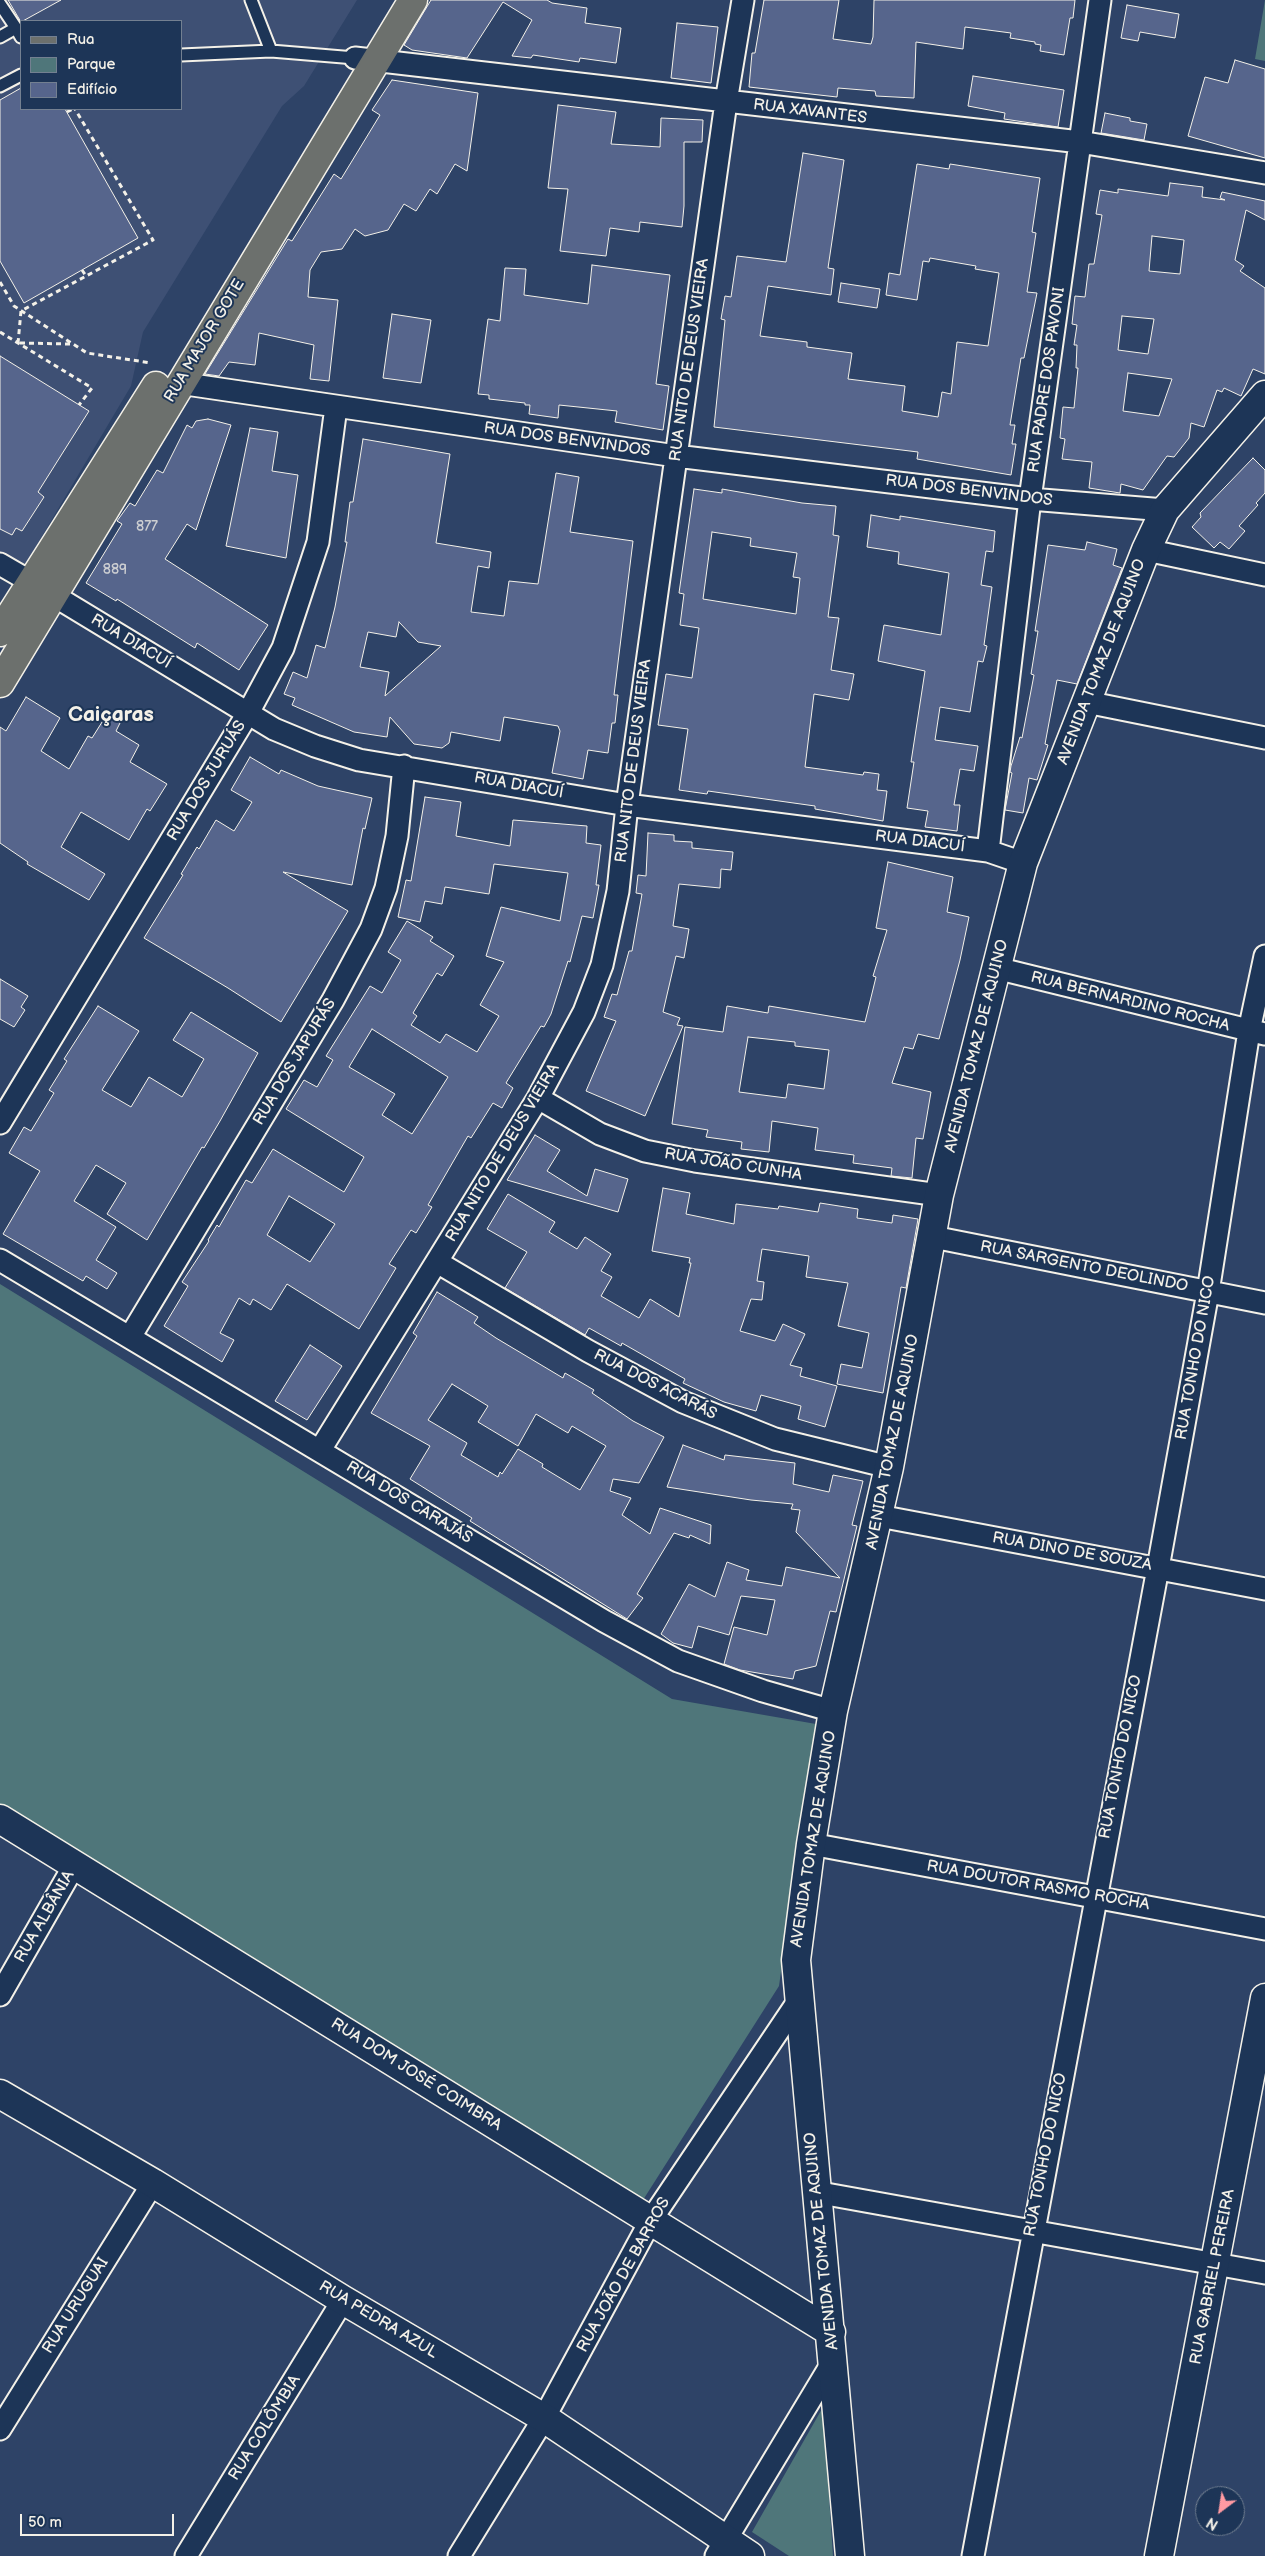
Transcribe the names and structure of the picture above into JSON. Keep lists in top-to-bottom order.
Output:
{
  "streets": {
    "main road": ["RUA MAJOR GOTE"],
    "street": [
      "RUA XAVANTES",
      "RUA NITO DE DEUS VIEIRA",
      "RUA PADRE DOS PAVONI",
      "RUA DOS BENVINDOS",
      "RUA DIACUÍ",
      "AVENIDA TOMAZ DE AQUINO",
      "RUA DOS JURUÁS",
      "RUA BERNARDINO ROCHA",
      "RUA DOS JAPURÁS",
      "RUA JOÃO CUNHA",
      "RUA SARGENTO DEOLINDO",
      "RUA TONHO DO NICO",
      "RUA DOS ACARÁS",
      "RUA DOS CARAJÁS",
      "RUA DINO DE SOUZA",
      "RUA DOUTOR RASMO ROCHA",
      "RUA ALBÂNIA",
      "RUA DOM JOSÉ COIMBRA",
      "RUA JOÃO DE BARROS",
      "RUA GABRIEL PEREIRA",
      "RUA URUGUAI",
      "RUA PEDRA AZUL",
      "RUA COLÔMBIA"
    ]
  },
  "crossings": [
    ["RUA XAVANTES", "RUA MAJOR GOTE"],
    ["RUA XAVANTES", "RUA NITO DE DEUS VIEIRA"],
    ["RUA XAVANTES", "RUA PADRE DOS PAVONI"],
    ["RUA MAJOR GOTE", "RUA DOS BENVINDOS"],
    ["RUA MAJOR GOTE", "RUA DIACUÍ"],
    ["RUA NITO DE DEUS VIEIRA", "RUA DOS BENVINDOS"],
    ["RUA NITO DE DEUS VIEIRA", "RUA DIACUÍ"],
    ["RUA NITO DE DEUS VIEIRA", "RUA JOÃO CUNHA"],
    ["RUA NITO DE DEUS VIEIRA", "RUA DOS ACARÁS"],
    ["RUA NITO DE DEUS VIEIRA", "RUA DOS CARAJÁS"],
    ["RUA PADRE DOS PAVONI", "RUA DOS BENVINDOS"],
    ["RUA PADRE DOS PAVONI", "RUA DIACUÍ"],
    ["RUA DOS BENVINDOS", "AVENIDA TOMAZ DE AQUINO"],
    ["RUA DOS BENVINDOS", "RUA DOS JURUÁS"],
    ["RUA DIACUÍ", "AVENIDA TOMAZ DE AQUINO"],
    ["RUA DIACUÍ", "RUA DOS JURUÁS"],
    ["RUA DIACUÍ", "RUA DOS JAPURÁS"],
    ["AVENIDA TOMAZ DE AQUINO", "RUA BERNARDINO ROCHA"],
    ["AVENIDA TOMAZ DE AQUINO", "RUA JOÃO CUNHA"],
    ["AVENIDA TOMAZ DE AQUINO", "RUA SARGENTO DEOLINDO"],
    ["AVENIDA TOMAZ DE AQUINO", "RUA DOS ACARÁS"],
    ["AVENIDA TOMAZ DE AQUINO", "RUA DOS CARAJÁS"],
    ["AVENIDA TOMAZ DE AQUINO", "RUA DINO DE SOUZA"],
    ["AVENIDA TOMAZ DE AQUINO", "RUA DOUTOR RASMO ROCHA"],
    ["AVENIDA TOMAZ DE AQUINO", "RUA DOM JOSÉ COIMBRA"],
    ["AVENIDA TOMAZ DE AQUINO", "RUA JOÃO DE BARROS"],
    ["RUA BERNARDINO ROCHA", "RUA TONHO DO NICO"],
    ["RUA DOS JAPURÁS", "RUA DOS CARAJÁS"],
    ["RUA SARGENTO DEOLINDO", "RUA TONHO DO NICO"],
    ["RUA TONHO DO NICO", "RUA DINO DE SOUZA"],
    ["RUA TONHO DO NICO", "RUA DOUTOR RASMO ROCHA"],
    ["RUA ALBÂNIA", "RUA DOM JOSÉ COIMBRA"],
    ["RUA DOM JOSÉ COIMBRA", "RUA JOÃO DE BARROS"],
    ["RUA JOÃO DE BARROS", "RUA PEDRA AZUL"],
    ["RUA URUGUAI", "RUA PEDRA AZUL"],
    ["RUA PEDRA AZUL", "RUA COLÔMBIA"]
  ],
  "districts": ["Caiçaras"],
  "house_numbers": ["877", "889"],
  "legend": ["Rua", "Parque", "Edifício"],
  "scale_bar": "50 m",
  "north": "bottom left"
}
